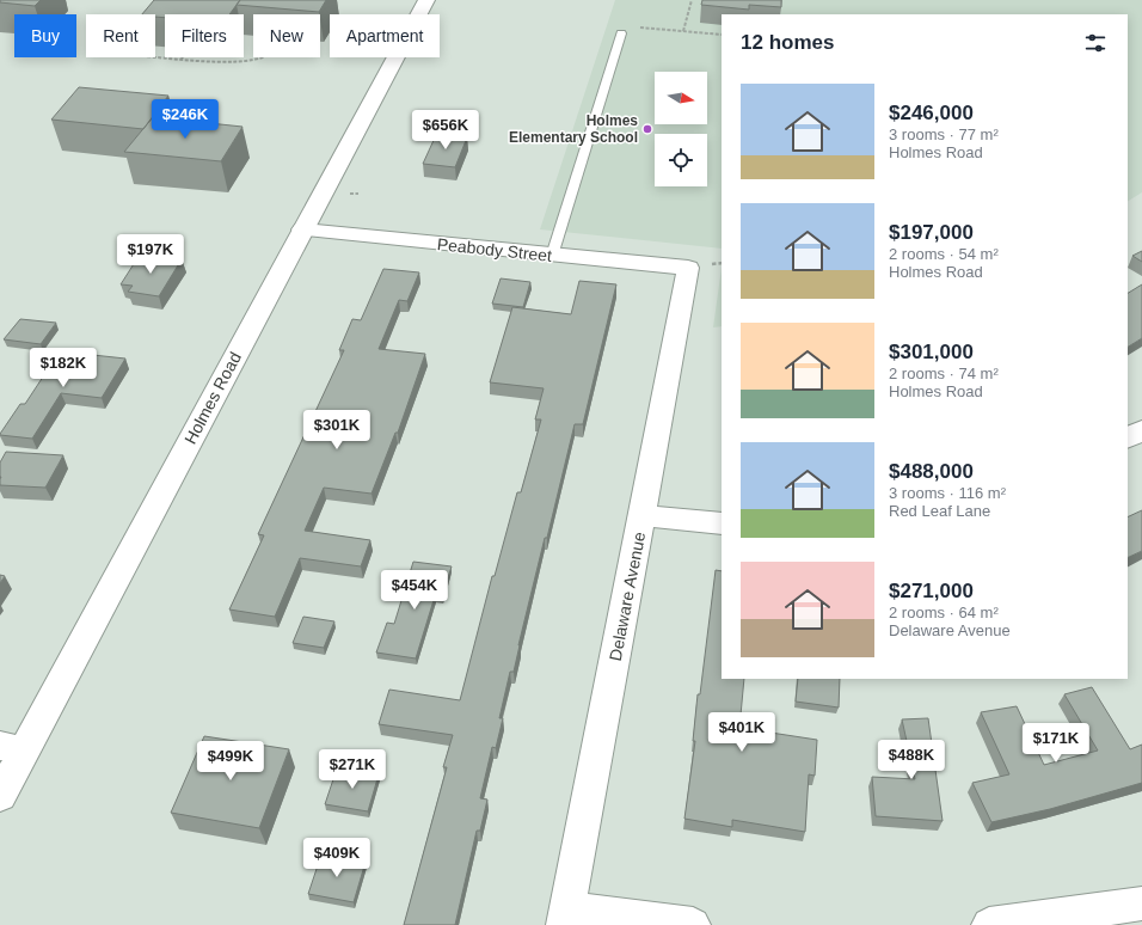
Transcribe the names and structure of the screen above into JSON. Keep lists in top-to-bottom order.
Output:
{
  "streets": {
    "street": ["Peabody Street", "Holmes Road", "Delaware Avenue"]
  },
  "crossings": [
    ["Peabody Street", "Holmes Road"],
    ["Peabody Street", "Delaware Avenue"]
  ],
  "places": ["Holmes Elementary School"],
  "north": "right",
  "page": {
    "chip": [
      "Buy",
      "Rent",
      "Filters",
      "New",
      "Apartment"
    ],
    "heading": "12 homes",
    "list": [
      {
        "name": "$246,000",
        "note": "3 rooms · 77 m² · Holmes Road"
      },
      {
        "name": "$197,000",
        "note": "2 rooms · 54 m² · Holmes Road"
      },
      {
        "name": "$301,000",
        "note": "2 rooms · 74 m² · Holmes Road"
      },
      {
        "name": "$488,000",
        "note": "3 rooms · 116 m² · Red Leaf Lane"
      },
      {
        "name": "$271,000",
        "note": "2 rooms · 64 m² · Delaware Avenue"
      }
    ],
    "price": [
      "$246K",
      "$656K",
      "$197K",
      "$182K",
      "$301K",
      "$454K",
      "$401K",
      "$171K",
      "$488K",
      "$499K",
      "$271K",
      "$409K"
    ]
  }
}
